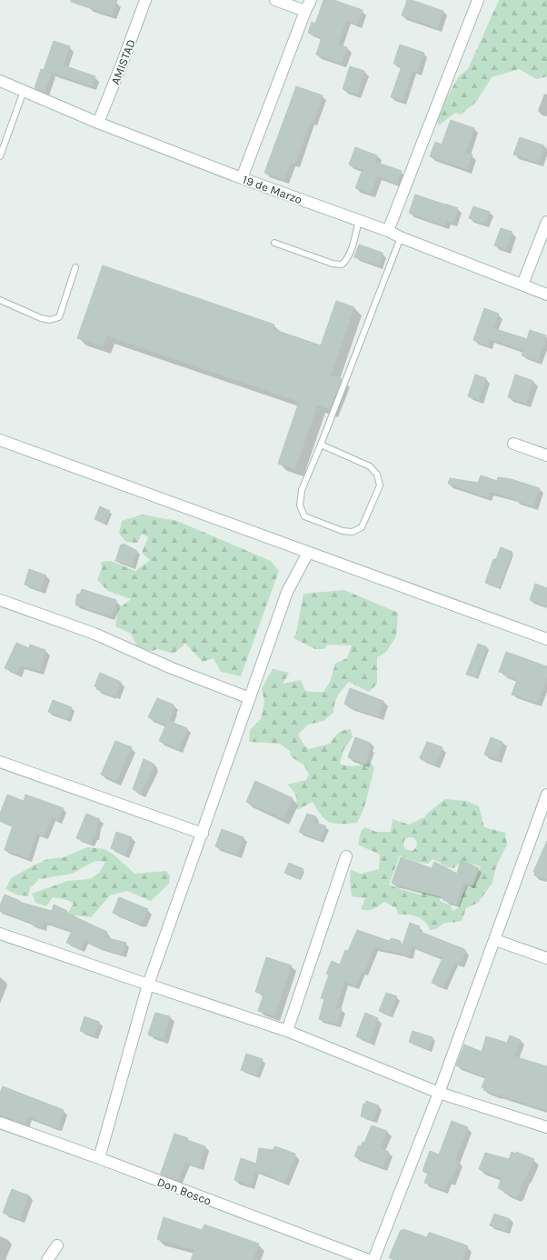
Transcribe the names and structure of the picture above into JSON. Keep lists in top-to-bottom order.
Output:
{
  "streets": {
    "street": ["AMISTAD", "19 de Marzo", "Don Bosco"]
  },
  "crossings": [
    ["AMISTAD", "19 de Marzo"]
  ]
}
